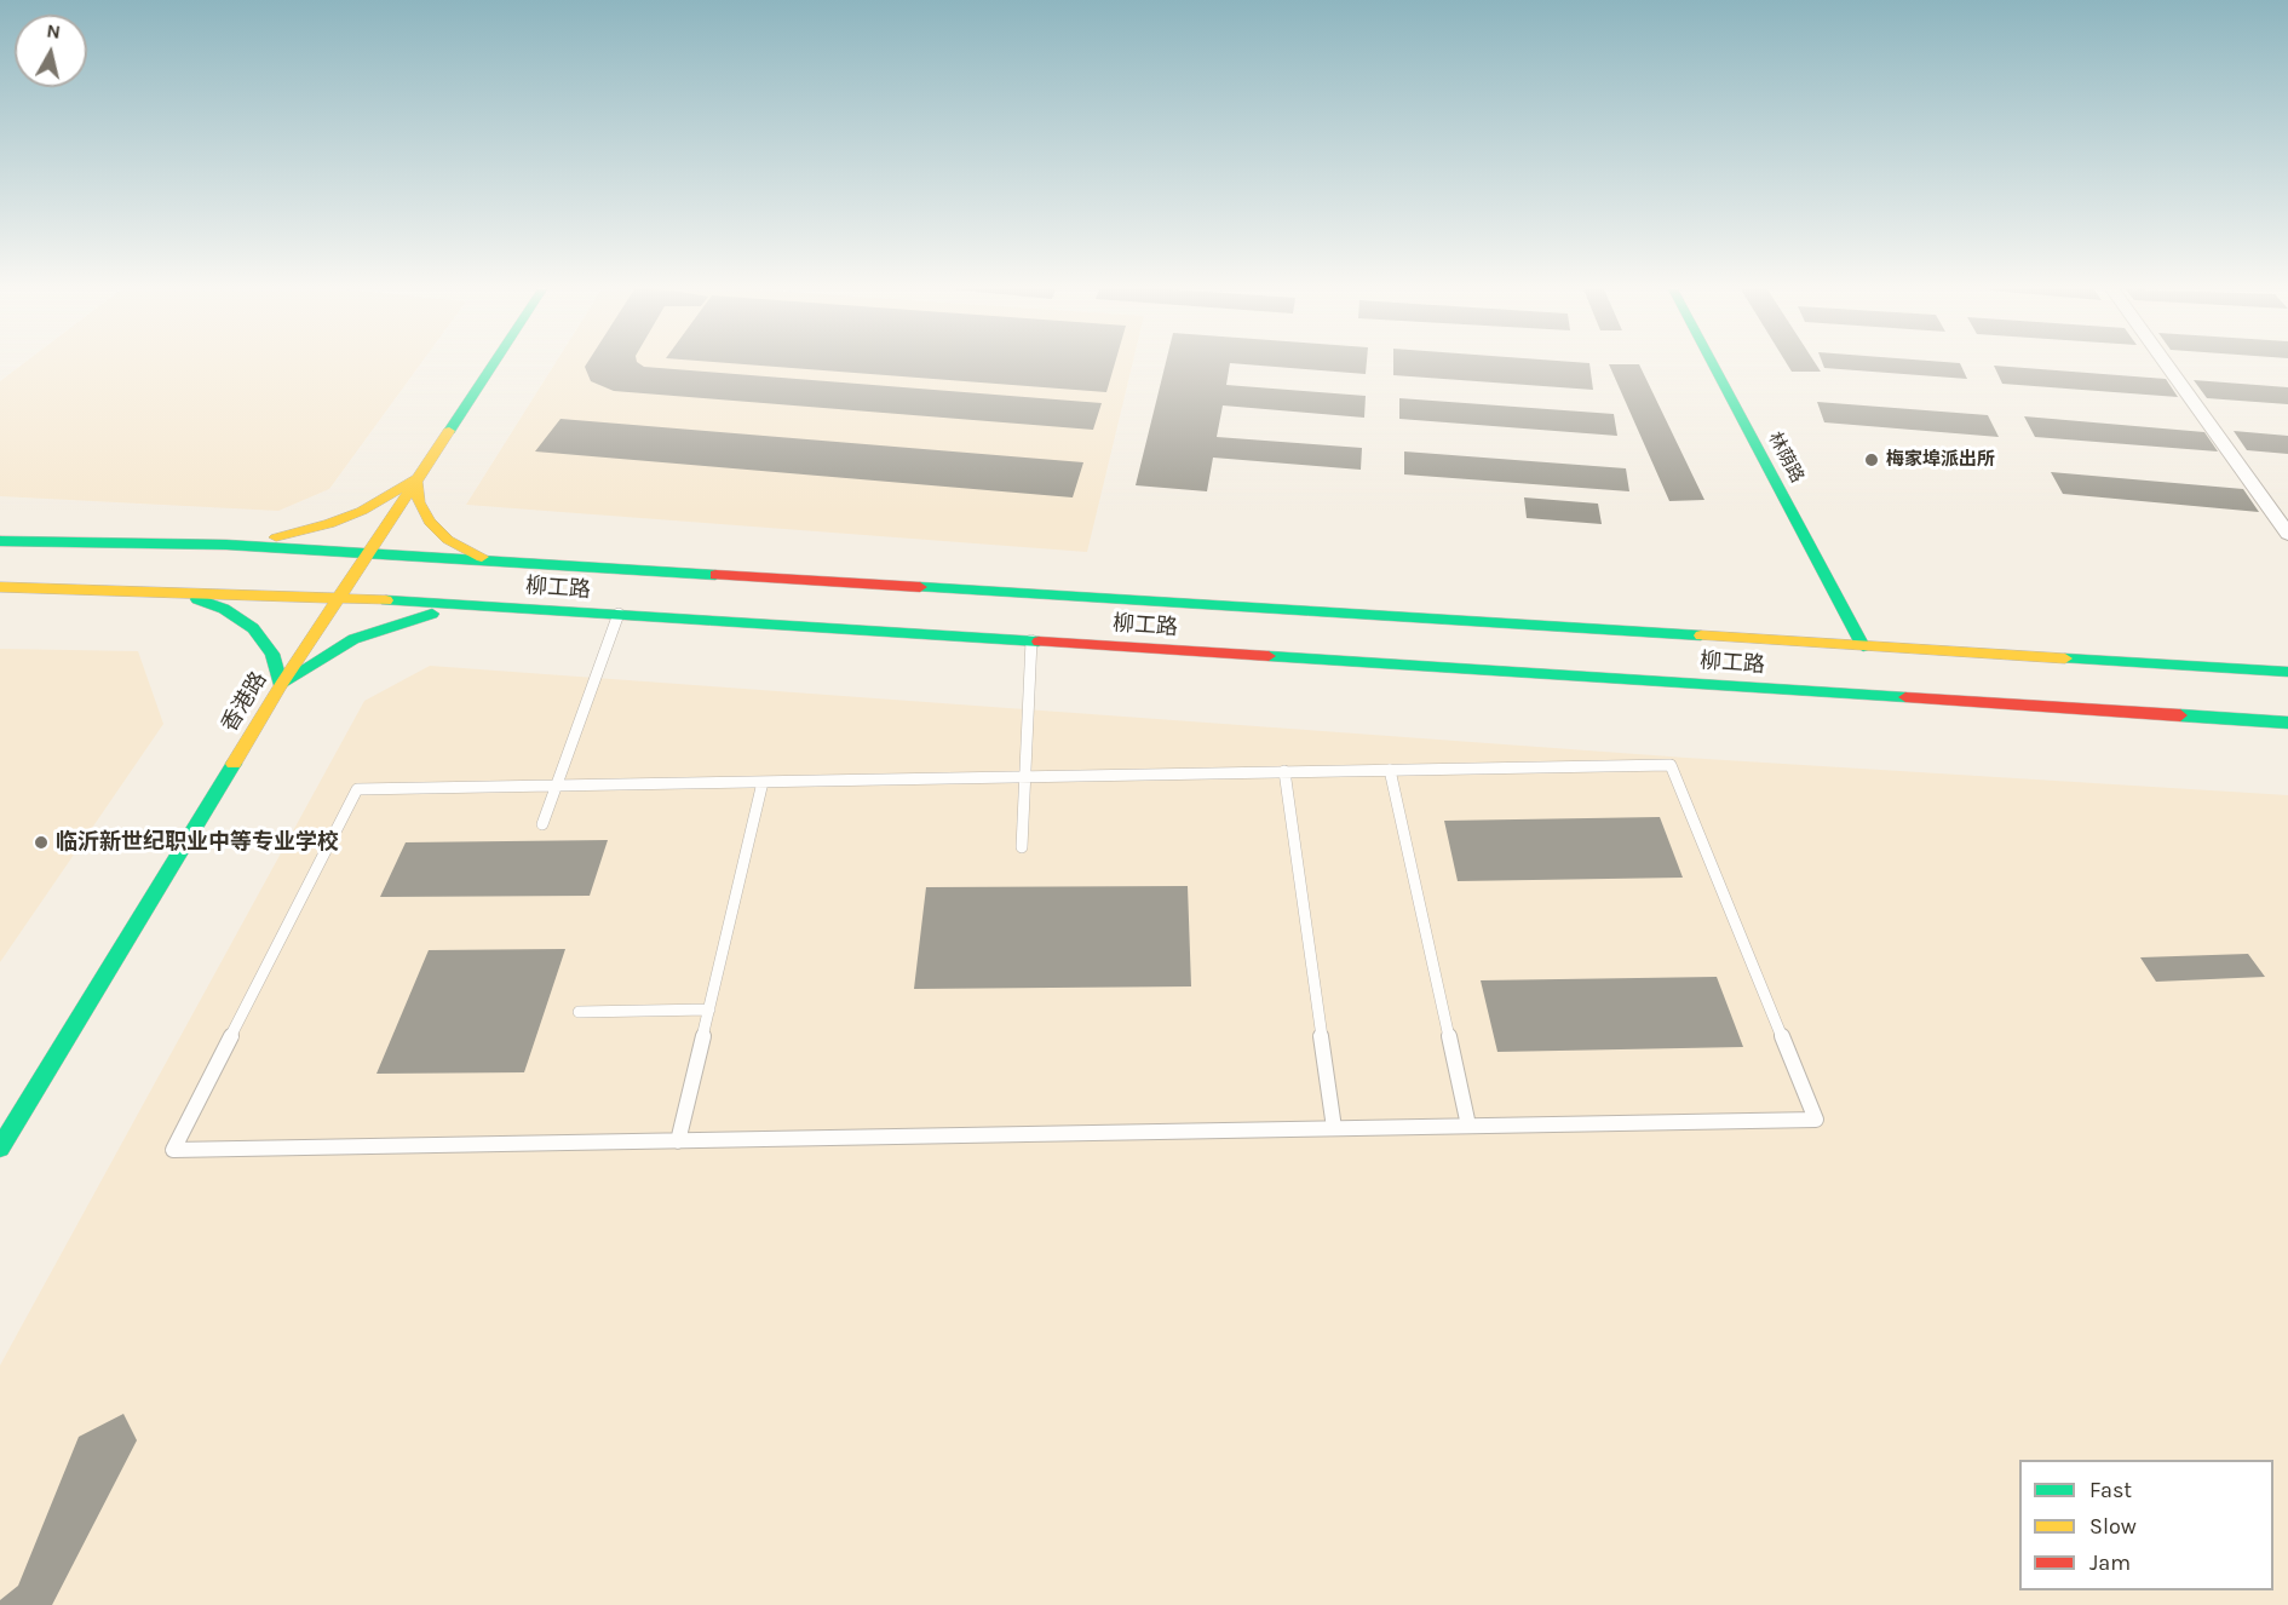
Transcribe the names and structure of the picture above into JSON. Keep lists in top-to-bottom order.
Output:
{
  "streets": {
    "main road": ["林荫路", "柳工路", "香港路"]
  },
  "crossings": [
    ["林荫路", "柳工路"],
    ["柳工路", "香港路"]
  ],
  "places": ["梅家埠派出所", "临沂新世纪职业中等专业学校"],
  "legend": ["Fast", "Slow", "Jam"],
  "north": "top"
}
